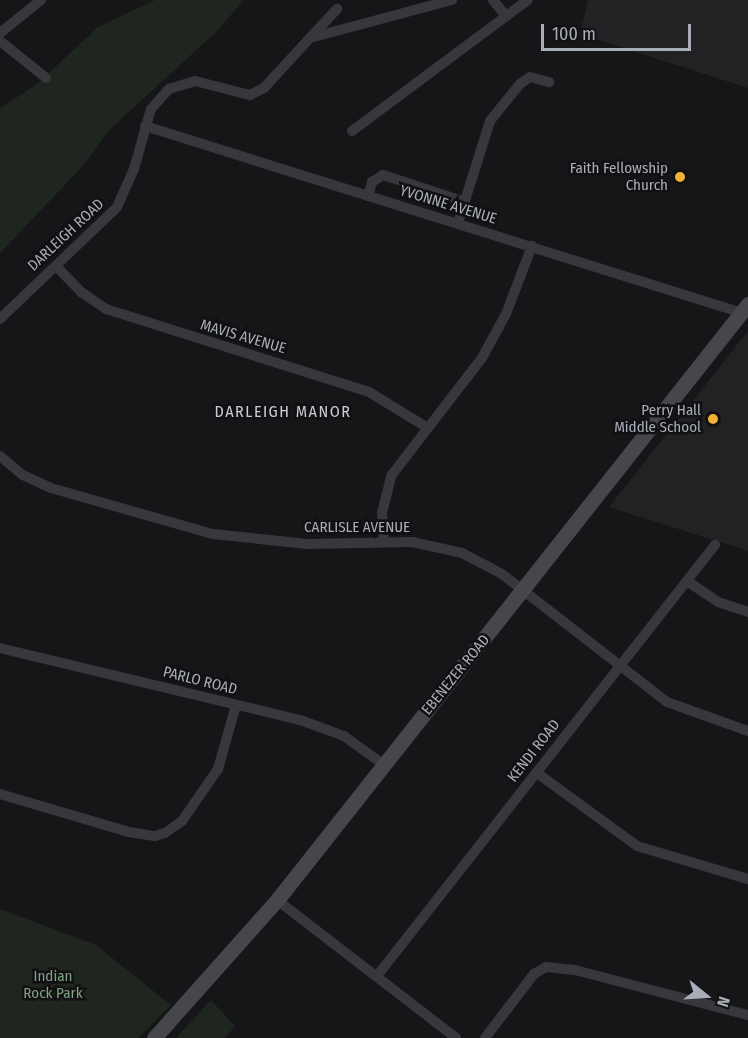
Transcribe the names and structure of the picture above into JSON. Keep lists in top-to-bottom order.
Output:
{
  "streets": {
    "street": [
      "YVONNE AVENUE",
      "DARLEIGH ROAD",
      "MAVIS AVENUE",
      "CARLISLE AVENUE",
      "EBENEZER ROAD",
      "PARLO ROAD",
      "KENDI ROAD"
    ]
  },
  "crossings": [
    ["YVONNE AVENUE", "DARLEIGH ROAD"],
    ["YVONNE AVENUE", "EBENEZER ROAD"],
    ["DARLEIGH ROAD", "MAVIS AVENUE"],
    ["CARLISLE AVENUE", "EBENEZER ROAD"],
    ["CARLISLE AVENUE", "KENDI ROAD"],
    ["EBENEZER ROAD", "PARLO ROAD"]
  ],
  "districts": ["DARLEIGH MANOR"],
  "parks": ["Indian Rock Park"],
  "places": ["Faith Fellowship Church", "Perry Hall Middle School"],
  "scale_bar": "100 m",
  "north": "right"
}
